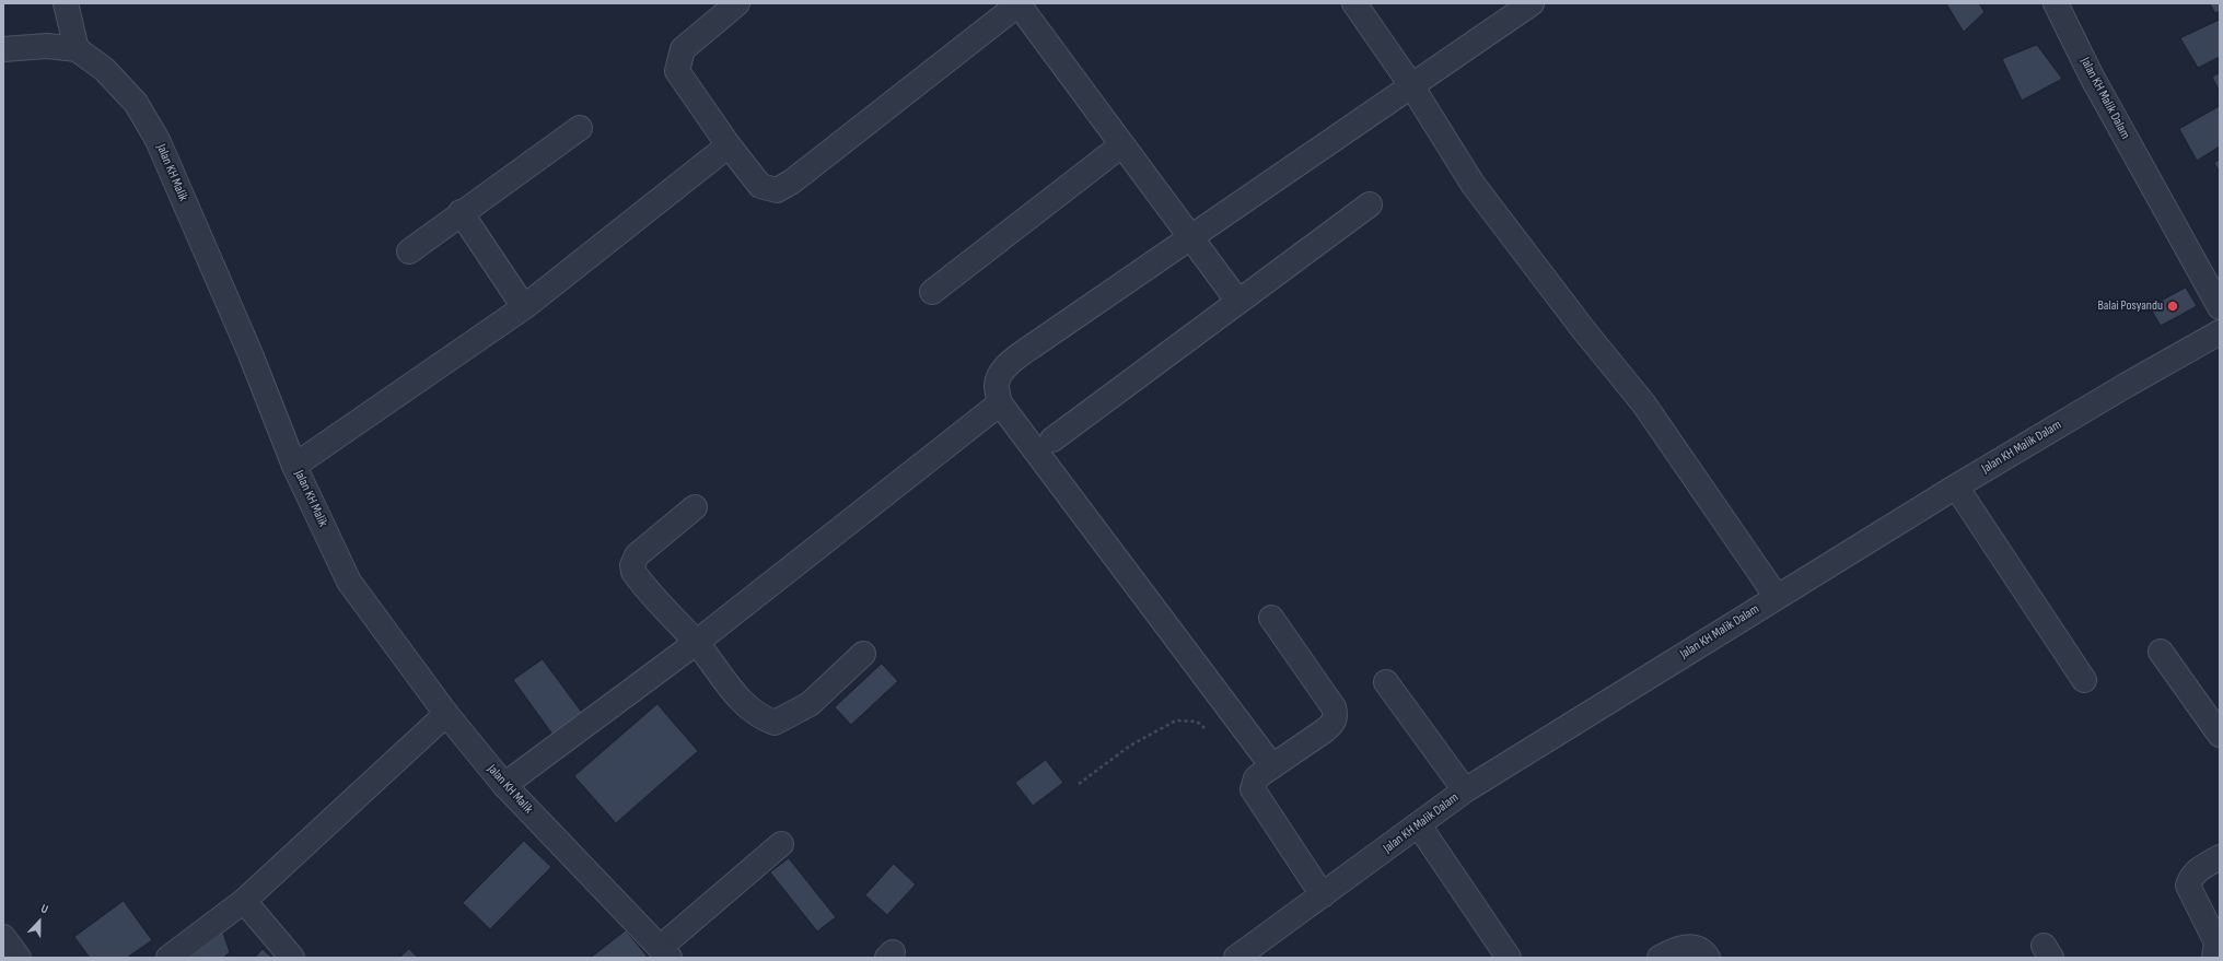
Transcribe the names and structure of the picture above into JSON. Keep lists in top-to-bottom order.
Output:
{
  "streets": {
    "street": ["Jalan KH Malik Dalam", "Jalan KH Malik"]
  },
  "places": ["Balai Posyandu"],
  "north": "top"
}
